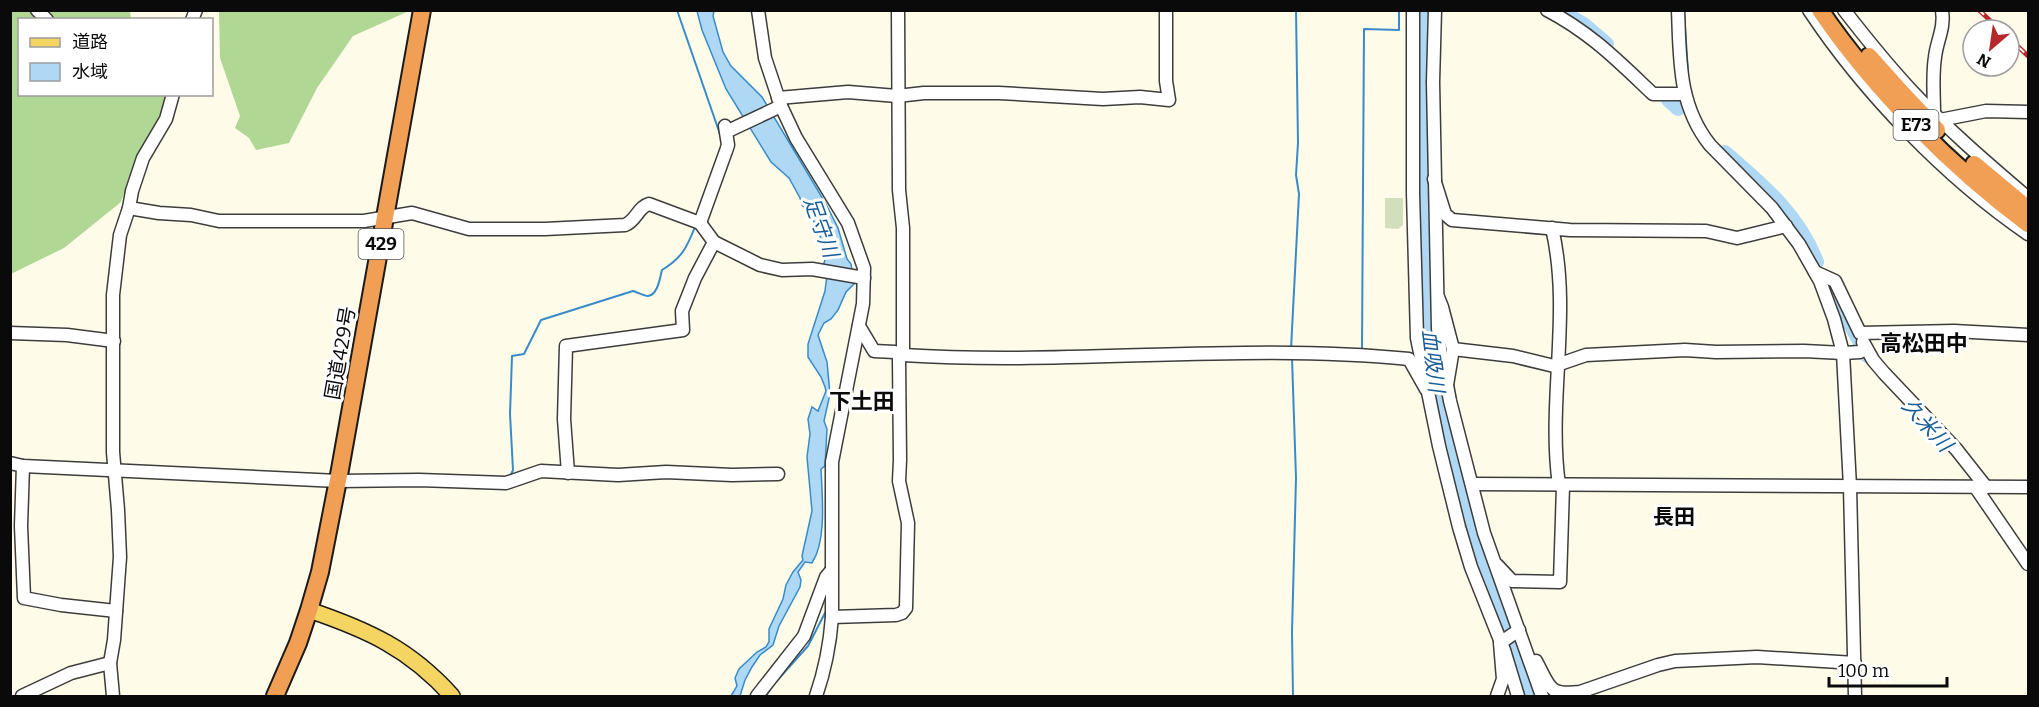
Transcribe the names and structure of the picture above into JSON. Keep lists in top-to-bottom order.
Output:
{
  "streets": {
    "highway": ["E73", "429", "国道429号"]
  },
  "districts": ["高松田中", "下土田", "長田"],
  "water": ["足守川", "血吸川", "久米川"],
  "legend": ["道路", "水域"],
  "scale_bar": "100 m",
  "north": "bottom left"
}
